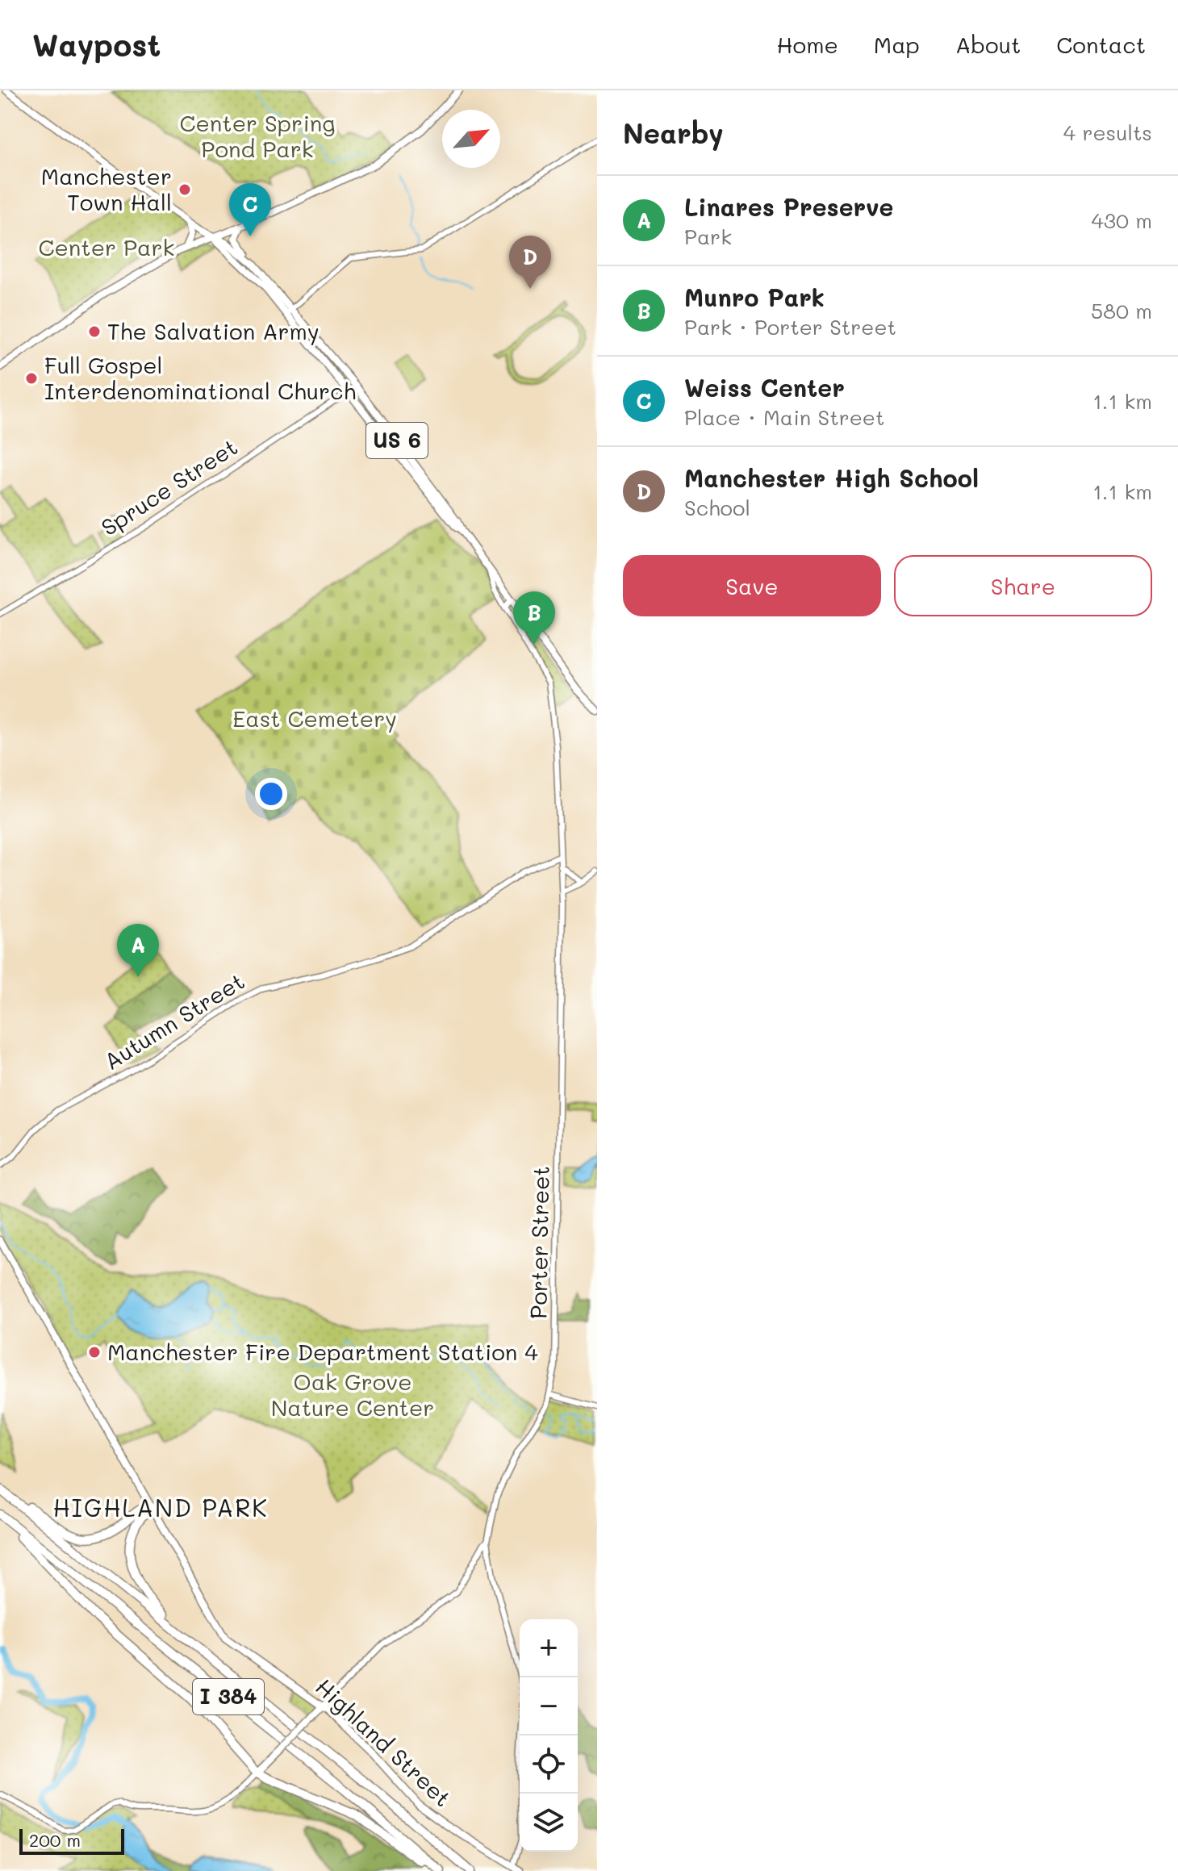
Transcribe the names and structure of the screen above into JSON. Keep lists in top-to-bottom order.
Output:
{
  "streets": {
    "highway": ["I 384"],
    "main road": ["US 6", "Highland Street"],
    "street": ["Spruce Street", "Autumn Street", "Porter Street"]
  },
  "crossings": [
    ["US 6", "Spruce Street"],
    ["US 6", "Porter Street"],
    ["Autumn Street", "Porter Street"],
    ["Porter Street", "Highland Street"]
  ],
  "districts": ["HIGHLAND PARK"],
  "parks": [
    "Center Spring Pond Park",
    "Center Park",
    "East Cemetery",
    "Oak Grove Nature Center"
  ],
  "places": [
    "Manchester Town Hall",
    "The Salvation Army",
    "Full Gospel Interdenominational Church",
    "Manchester Fire Department Station 4"
  ],
  "scale_bar": "200 m",
  "north": "top right",
  "page": {
    "header": "Waypost",
    "nav": [
      "Home",
      "Map",
      "About",
      "Contact"
    ],
    "heading": ["Nearby", "4 results"],
    "list": [
      {
        "mark": "A",
        "name": "Linares Preserve",
        "note": "Park",
        "value": "430 m"
      },
      {
        "mark": "B",
        "name": "Munro Park",
        "note": "Park · Porter Street",
        "value": "580 m"
      },
      {
        "mark": "C",
        "name": "Weiss Center",
        "note": "Place · Main Street",
        "value": "1.1 km"
      },
      {
        "mark": "D",
        "name": "Manchester High School",
        "note": "School",
        "value": "1.1 km"
      }
    ],
    "pins": [
      "C",
      "D",
      "B",
      "A"
    ],
    "buttons": ["Save", "Share"],
    "map_buttons": ["+", "−"],
    "scale": "200 m"
  }
}
